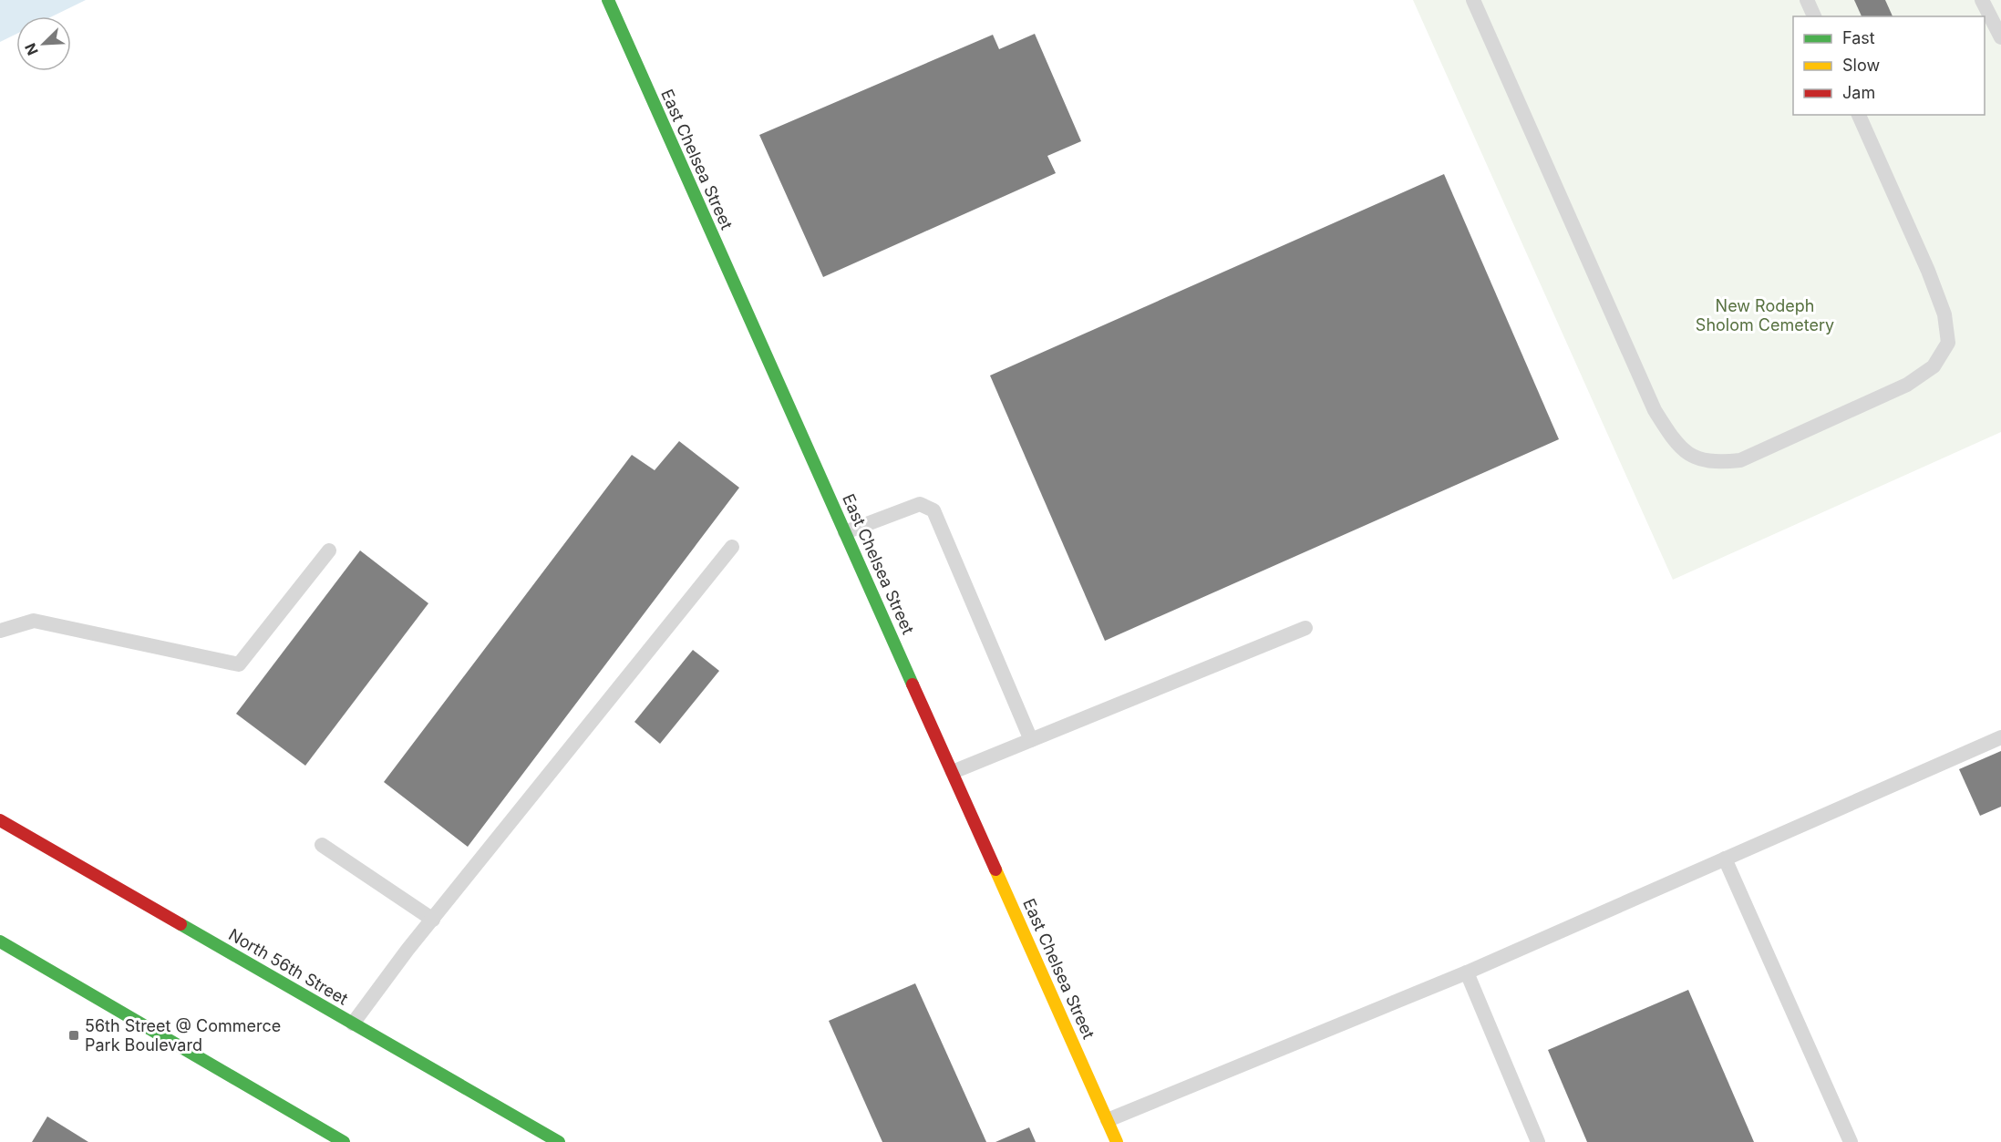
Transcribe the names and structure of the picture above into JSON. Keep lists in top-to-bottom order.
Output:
{
  "streets": {
    "street": ["East Chelsea Street", "North 56th Street"]
  },
  "parks": ["New Rodeph Sholom Cemetery"],
  "places": {
    "transit": ["56th Street @ Commerce Park Boulevard"]
  },
  "legend": ["Fast", "Slow", "Jam"],
  "north": "bottom left"
}
